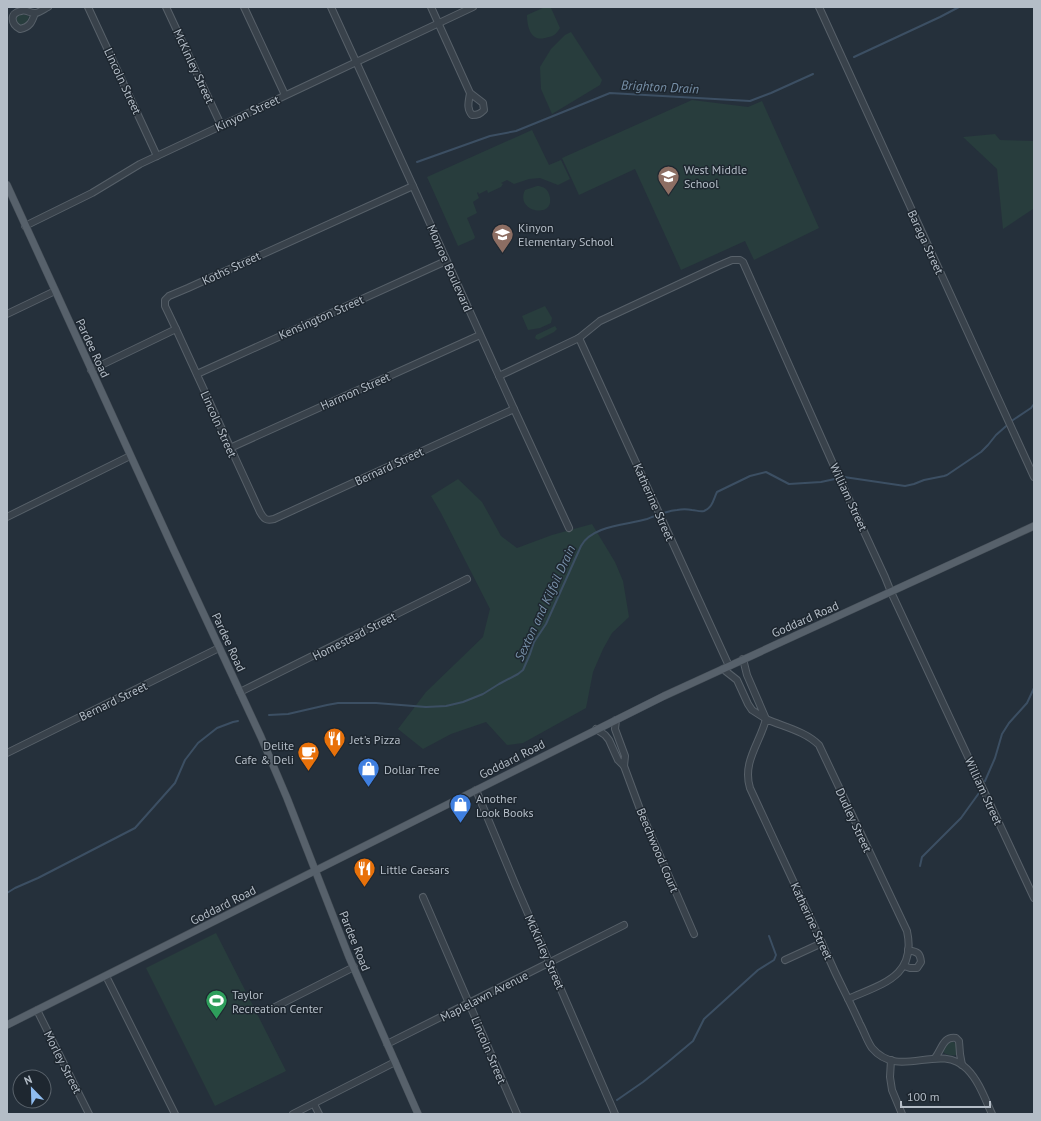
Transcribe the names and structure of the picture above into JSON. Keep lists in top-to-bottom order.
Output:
{
  "streets": {
    "main road": ["Pardee Road", "Goddard Road"],
    "street": [
      "McKinley Street",
      "Lincoln Street",
      "Kinyon Street",
      "Baraga Street",
      "Koths Street",
      "Monroe Boulevard",
      "Kensington Street",
      "Harmon Street",
      "Bernard Street",
      "William Street",
      "Katherine Street",
      "Homestead Street",
      "Dudley Street",
      "Beechwood Court",
      "Maplelawn Avenue",
      "Morley Street"
    ]
  },
  "crossings": [
    ["McKinley Street", "Kinyon Street"],
    ["McKinley Street", "Goddard Road"],
    ["McKinley Street", "Maplelawn Avenue"],
    ["Lincoln Street", "Kinyon Street"],
    ["Lincoln Street", "Koths Street"],
    ["Lincoln Street", "Kensington Street"],
    ["Lincoln Street", "Harmon Street"],
    ["Lincoln Street", "Bernard Street"],
    ["Lincoln Street", "Maplelawn Avenue"],
    ["Kinyon Street", "Monroe Boulevard"],
    ["Kinyon Street", "Pardee Road"],
    ["Koths Street", "Monroe Boulevard"],
    ["Monroe Boulevard", "Kensington Street"],
    ["Monroe Boulevard", "Harmon Street"],
    ["Monroe Boulevard", "Bernard Street"],
    ["Pardee Road", "Bernard Street"],
    ["Pardee Road", "Goddard Road"],
    ["Pardee Road", "Homestead Street"],
    ["Pardee Road", "Maplelawn Avenue"],
    ["William Street", "Katherine Street"],
    ["William Street", "Goddard Road"],
    ["Katherine Street", "Goddard Road"],
    ["Katherine Street", "Dudley Street"],
    ["Goddard Road", "Beechwood Court"],
    ["Goddard Road", "Morley Street"]
  ],
  "water": ["Brighton Drain", "Sexton and Kilfoil Drain"],
  "places": {
    "school or university": ["West Middle School", "Kinyon Elementary School"],
    "restaurant": ["Jet's Pizza", "Little Caesars"],
    "cafe": ["Delite Cafe & Deli"],
    "shop": ["Dollar Tree", "Another Look Books"],
    "sports": ["Taylor Recreation Center"]
  },
  "scale_bar": "100 m",
  "north": "top left"
}
